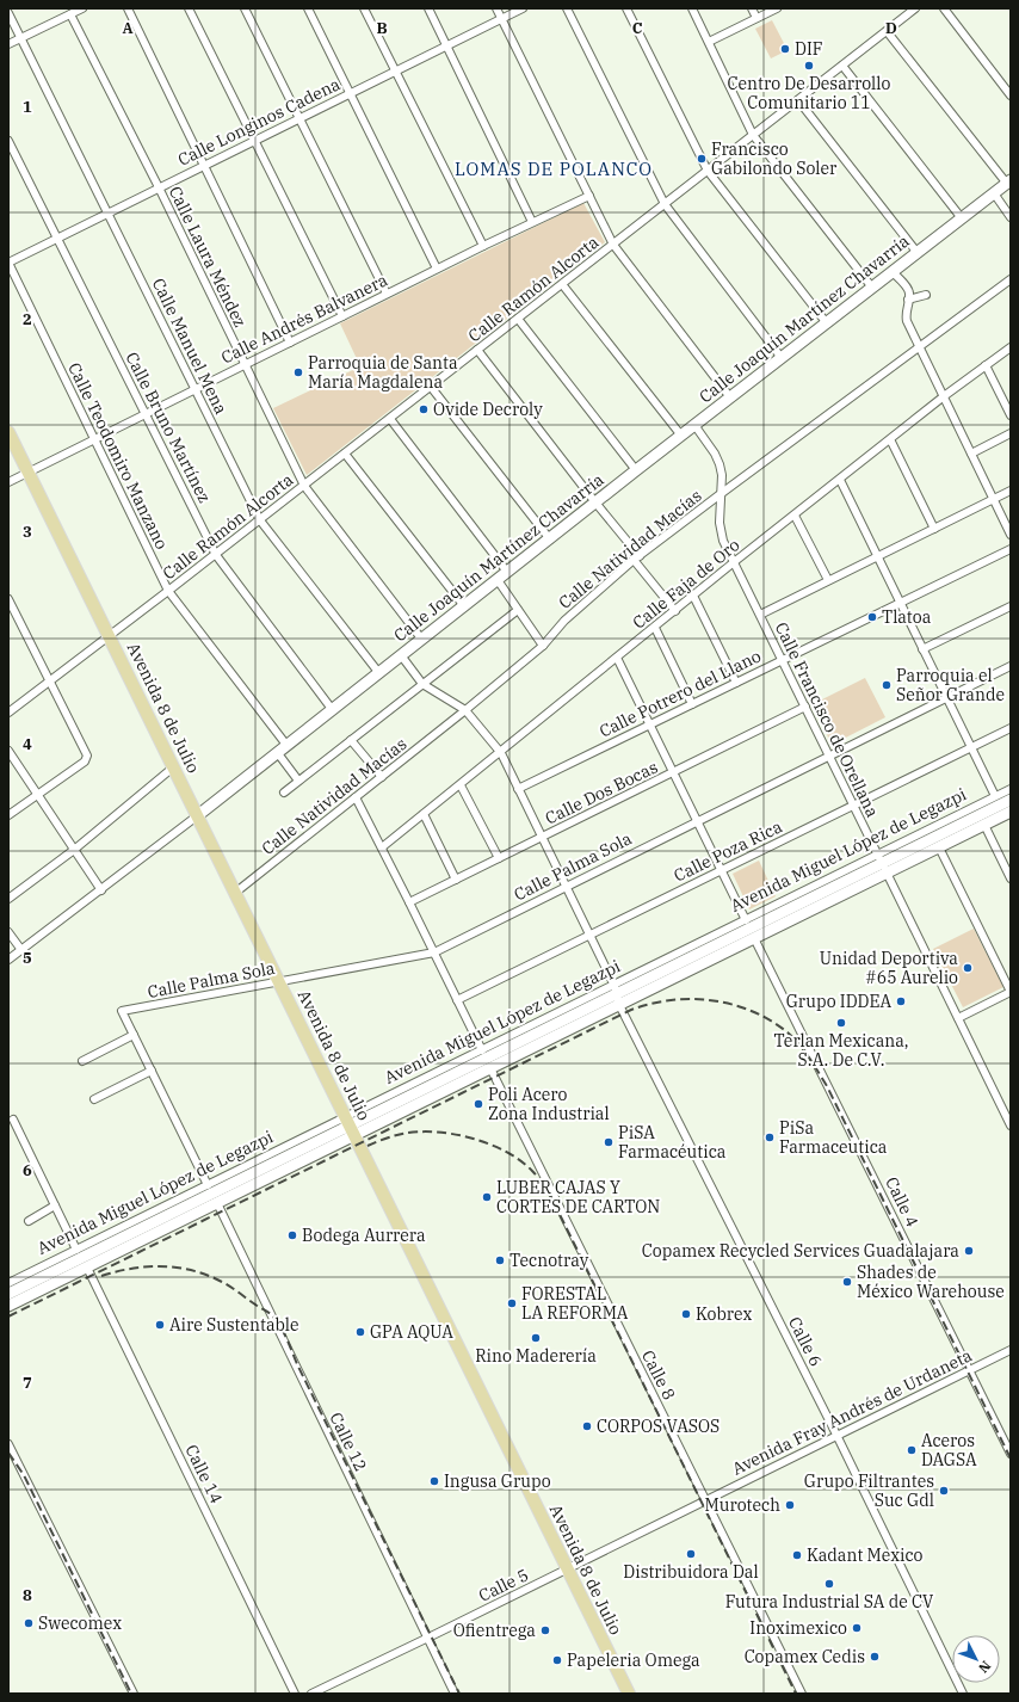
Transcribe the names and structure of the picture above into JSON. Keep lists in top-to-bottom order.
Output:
{
  "streets": {
    "main road": ["Calle Joaquín Martínez Chavarría", "Avenida 8 de Julio", "Avenida Miguel López de Legazpi"],
    "street": [
      "Calle Longinos Cadena",
      "Calle Laura Méndez",
      "Calle Ramón Alcorta",
      "Calle Andrés Balvanera",
      "Calle Manuel Mena",
      "Calle Bruno Martínez",
      "Calle Teodomiro Manzano",
      "Calle Natividad Macías",
      "Calle Faja de Oro",
      "Calle Potrero del Llano",
      "Calle Francisco de Orellana",
      "Calle Dos Bocas",
      "Calle Poza Rica",
      "Calle Palma Sola",
      "Calle 4",
      "Calle 6",
      "Calle 8",
      "Avenida Fray Andrés de Urdaneta",
      "Calle 12",
      "Calle 14",
      "Calle 5"
    ]
  },
  "crossings": [
    ["Calle Longinos Cadena", "Calle Laura Méndez"],
    ["Calle Longinos Cadena", "Calle Manuel Mena"],
    ["Calle Longinos Cadena", "Calle Bruno Martínez"],
    ["Calle Longinos Cadena", "Calle Teodomiro Manzano"],
    ["Calle Laura Méndez", "Calle Ramón Alcorta"],
    ["Calle Laura Méndez", "Calle Andrés Balvanera"],
    ["Calle Laura Méndez", "Calle Joaquín Martínez Chavarría"],
    ["Calle Ramón Alcorta", "Calle Manuel Mena"],
    ["Calle Ramón Alcorta", "Calle Bruno Martínez"],
    ["Calle Ramón Alcorta", "Calle Teodomiro Manzano"],
    ["Calle Ramón Alcorta", "Avenida 8 de Julio"],
    ["Calle Andrés Balvanera", "Calle Manuel Mena"],
    ["Calle Andrés Balvanera", "Calle Bruno Martínez"],
    ["Calle Andrés Balvanera", "Calle Teodomiro Manzano"],
    ["Calle Andrés Balvanera", "Avenida 8 de Julio"],
    ["Calle Joaquín Martínez Chavarría", "Calle Manuel Mena"],
    ["Calle Joaquín Martínez Chavarría", "Calle Bruno Martínez"],
    ["Calle Joaquín Martínez Chavarría", "Calle Teodomiro Manzano"],
    ["Calle Joaquín Martínez Chavarría", "Avenida 8 de Julio"],
    ["Calle Joaquín Martínez Chavarría", "Calle Francisco de Orellana"],
    ["Calle Natividad Macías", "Avenida 8 de Julio"],
    ["Calle Natividad Macías", "Calle Francisco de Orellana"],
    ["Calle Natividad Macías", "Calle 6"],
    ["Calle Faja de Oro", "Calle Francisco de Orellana"],
    ["Calle Faja de Oro", "Calle 6"],
    ["Calle Potrero del Llano", "Calle Francisco de Orellana"],
    ["Calle Potrero del Llano", "Calle 6"],
    ["Avenida 8 de Julio", "Avenida Miguel López de Legazpi"],
    ["Avenida 8 de Julio", "Calle Palma Sola"],
    ["Avenida 8 de Julio", "Calle 5"],
    ["Calle Francisco de Orellana", "Calle Dos Bocas"],
    ["Calle Francisco de Orellana", "Avenida Miguel López de Legazpi"],
    ["Calle Francisco de Orellana", "Calle Poza Rica"],
    ["Calle Francisco de Orellana", "Calle Palma Sola"],
    ["Calle Dos Bocas", "Calle 6"],
    ["Avenida Miguel López de Legazpi", "Calle 4"],
    ["Avenida Miguel López de Legazpi", "Calle 6"],
    ["Avenida Miguel López de Legazpi", "Calle 8"],
    ["Avenida Miguel López de Legazpi", "Calle 12"],
    ["Avenida Miguel López de Legazpi", "Calle 14"],
    ["Calle Poza Rica", "Calle 6"],
    ["Calle Palma Sola", "Calle 6"],
    ["Calle 4", "Avenida Fray Andrés de Urdaneta"],
    ["Calle 6", "Avenida Fray Andrés de Urdaneta"],
    ["Calle 8", "Avenida Fray Andrés de Urdaneta"],
    ["Calle 8", "Calle 5"],
    ["Avenida Fray Andrés de Urdaneta", "Calle 5"],
    ["Calle 12", "Calle 5"]
  ],
  "districts": ["LOMAS DE POLANCO"],
  "places": [
    "DIF",
    "Centro De Desarrollo Comunitario 11",
    "Francisco Gabilondo Soler",
    "Parroquia de Santa María Magdalena",
    "Ovide Decroly",
    "Tlatoa",
    "Parroquia el Señor Grande",
    "Unidad Deportiva #65 Aurelio",
    "Grupo IDDEA",
    "Terlan Mexicana, S.A. De C.V.",
    "Poli Acero Zona Industrial",
    "PiSa Farmaceutica",
    "PiSA Farmacéutica",
    "LUBER CAJAS Y CORTES DE CARTON",
    "Bodega Aurrera",
    "Copamex Recycled Services Guadalajara",
    "Tecnotray",
    "Shades de México Warehouse",
    "FORESTAL LA REFORMA",
    "Kobrex",
    "Aire Sustentable",
    "GPA AQUA",
    "Rino Maderería",
    "CORPOS VASOS",
    "Aceros DAGSA",
    "Ingusa Grupo",
    "Grupo Filtrantes Suc Gdl",
    "Murotech",
    "Distribuidora Dal",
    "Kadant Mexico",
    "Futura Industrial SA de CV",
    "Swecomex",
    "Inoximexico",
    "Ofientrega",
    "Copamex Cedis",
    "Papeleria Omega"
  ],
  "north": "bottom right",
  "grid": {
    "columns": [
      "A",
      "B",
      "C",
      "D"
    ],
    "rows": [
      "1",
      "2",
      "3",
      "4",
      "5",
      "6",
      "7",
      "8"
    ]
  }
}
